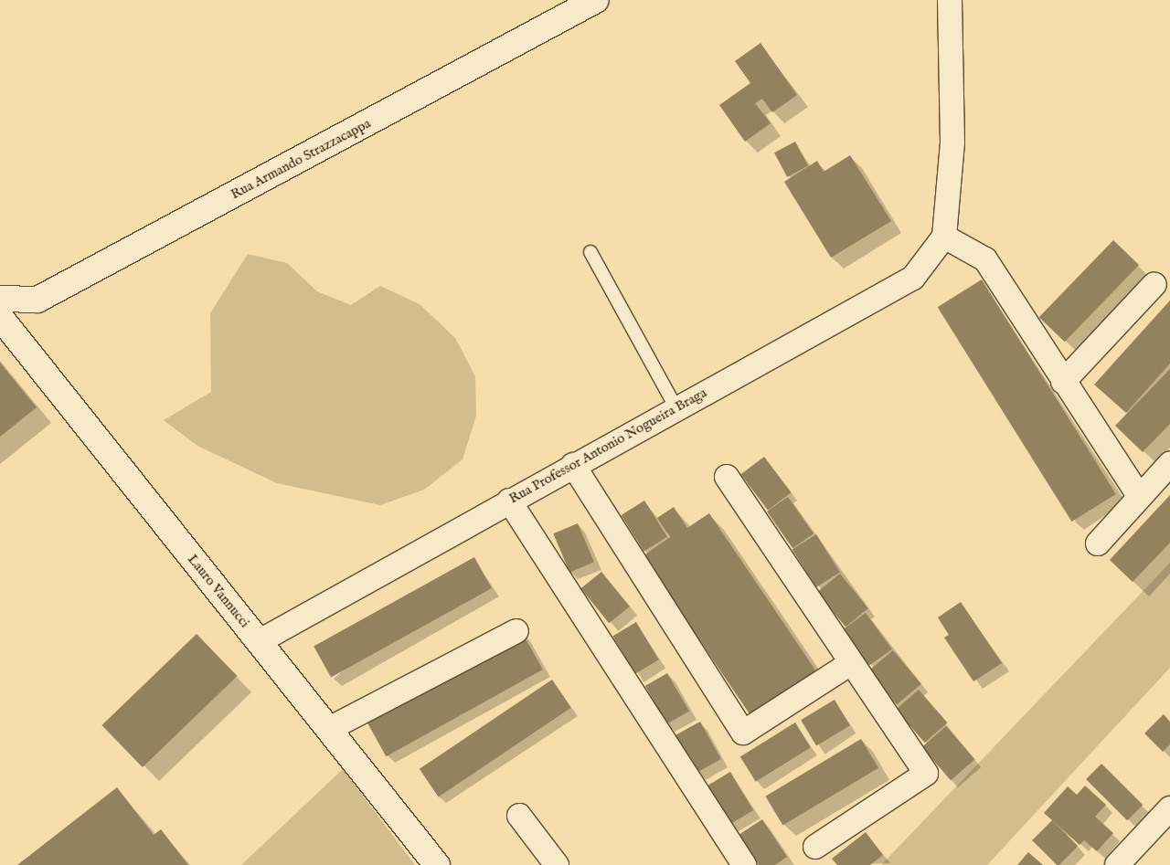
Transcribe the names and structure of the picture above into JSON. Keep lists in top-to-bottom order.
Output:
{
  "streets": {
    "street": ["Rua Armando Strazzacappa", "Rua Professor Antonio Nogueira Braga", "Lauro Vannucci"]
  },
  "crossings": [
    ["Rua Professor Antonio Nogueira Braga", "Lauro Vannucci"]
  ]
}
